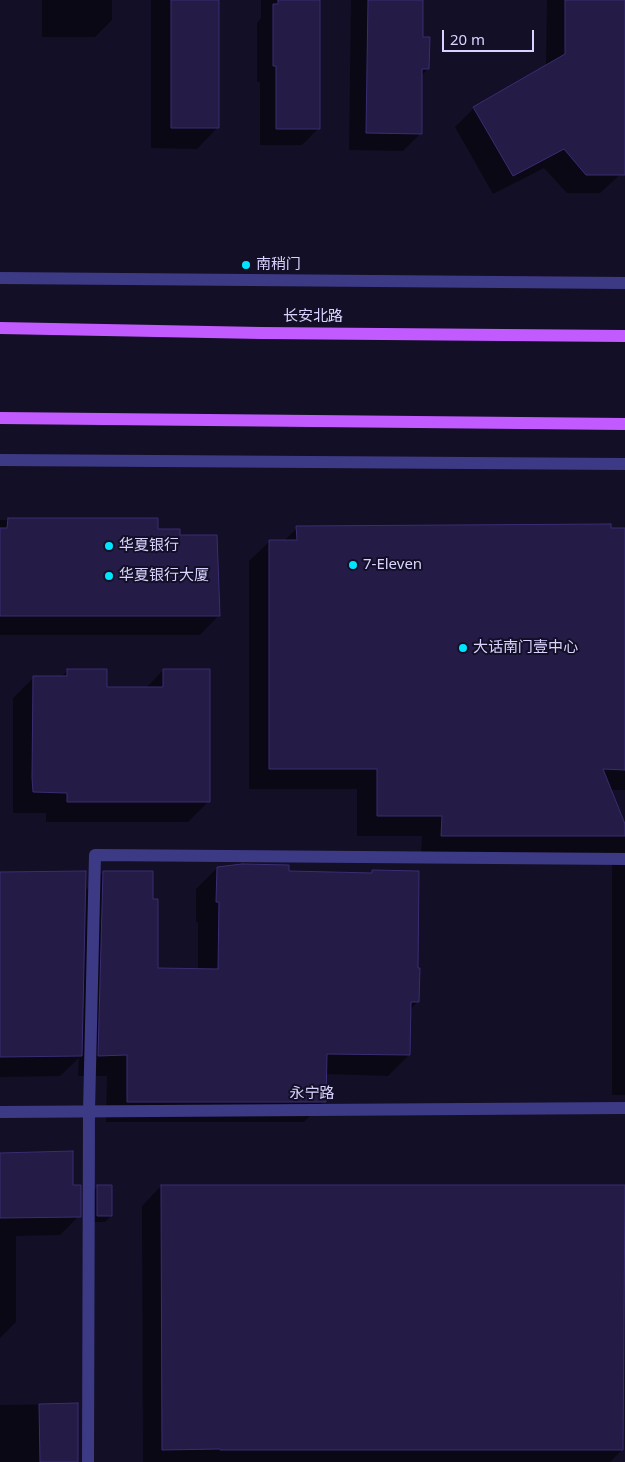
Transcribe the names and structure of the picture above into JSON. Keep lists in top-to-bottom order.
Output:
{
  "streets": {
    "main road": ["长安北路"],
    "street": ["永宁路"]
  },
  "places": [
    "南稍门",
    "华夏银行",
    "7-Eleven",
    "华夏银行大厦",
    "大话南门壹中心"
  ],
  "scale_bar": "20 m"
}
